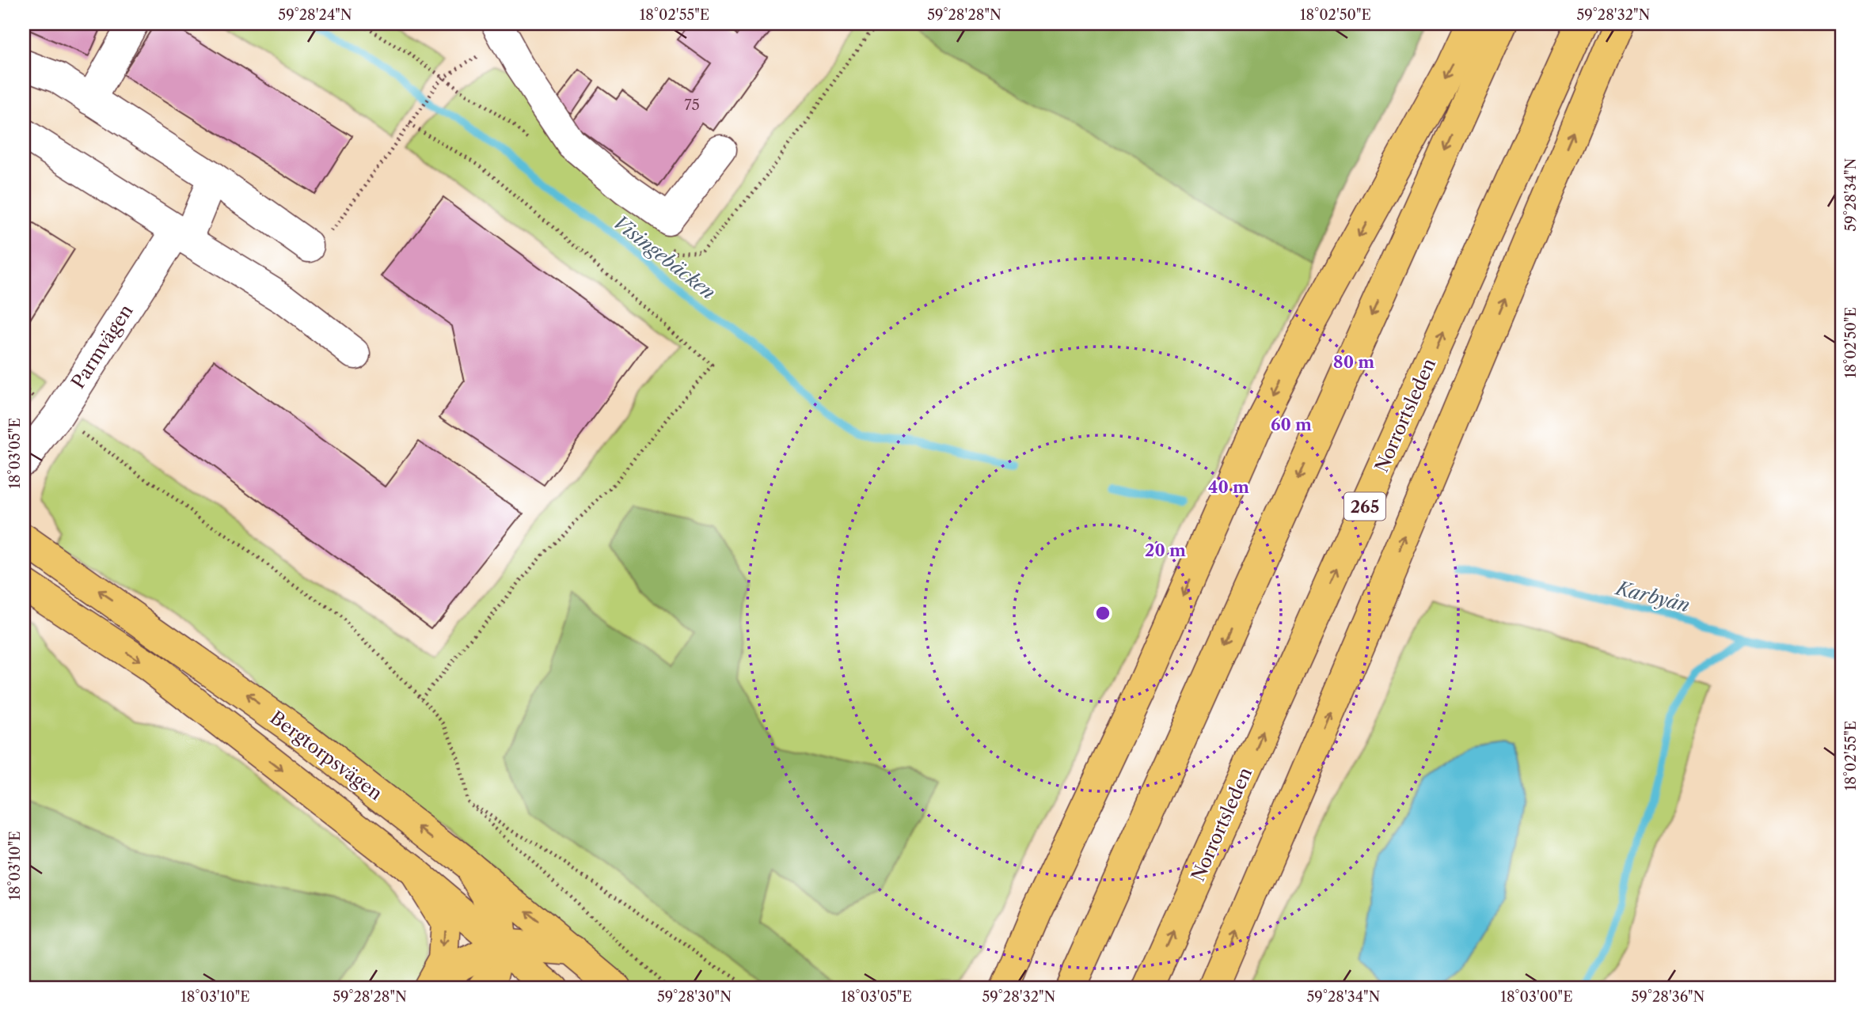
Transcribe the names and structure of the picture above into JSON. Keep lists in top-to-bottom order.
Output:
{
  "streets": {
    "main road": ["Norrortsleden", "265", "Bergtorpsvägen"],
    "street": ["Parmvägen"]
  },
  "water": ["Visingebäcken", "Karbyån"],
  "house_numbers": ["75"],
  "coordinates": [
    "59°28'24\"N",
    "18°02'55\"E",
    "59°28'28\"N",
    "18°02'50\"E",
    "59°28'32\"N",
    "59°28'34\"N",
    "18°03'05\"E",
    "18°03'10\"E",
    "59°28'30\"N",
    "18°03'00\"E",
    "59°28'36\"N"
  ],
  "rings": [
    "80 m",
    "60 m",
    "40 m",
    "20 m"
  ]
}
